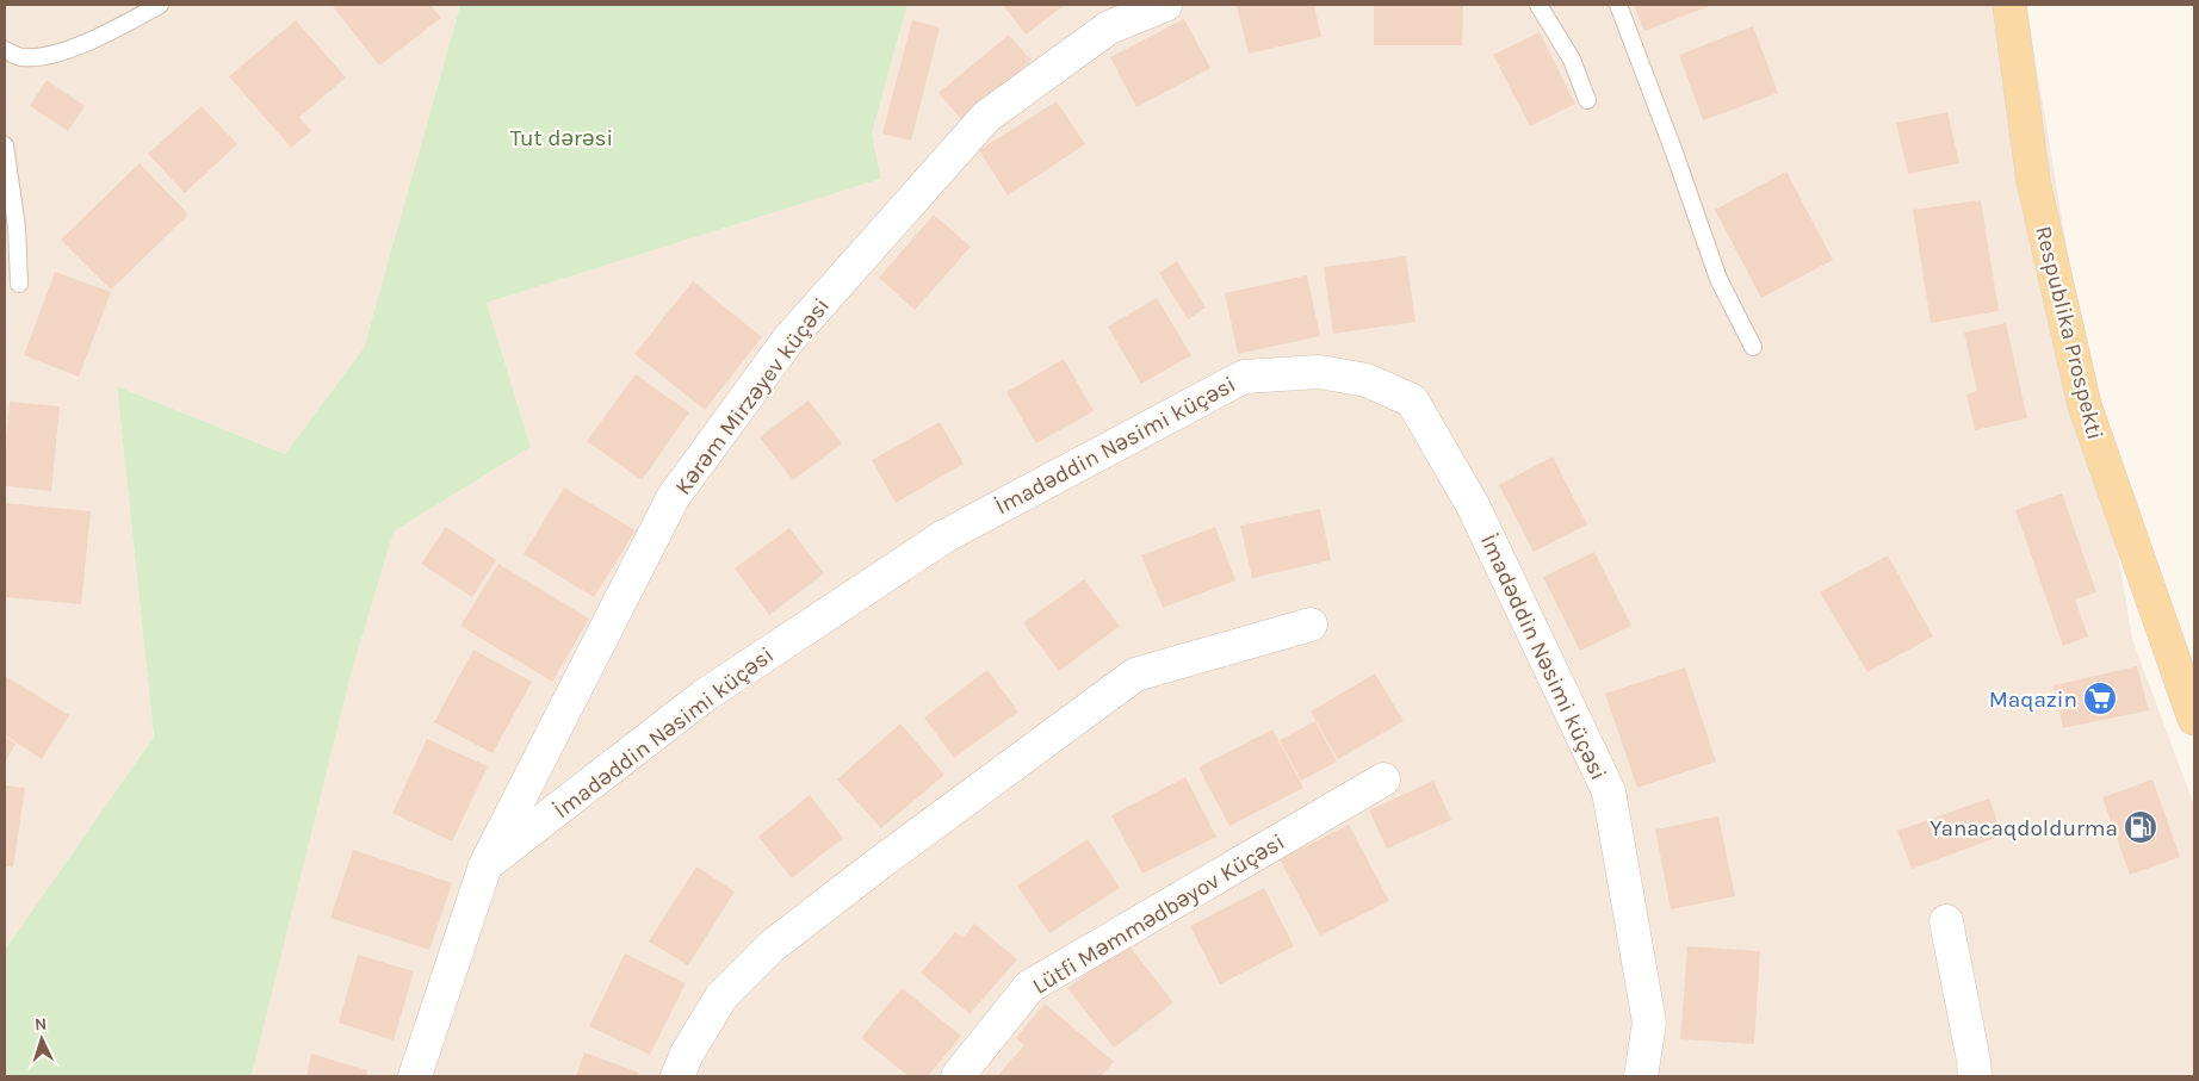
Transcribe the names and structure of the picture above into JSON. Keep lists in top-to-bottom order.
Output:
{
  "streets": {
    "main road": ["Respublika Prospekti"],
    "street": ["Kərəm Mirzəyev küçəsi", "İmadəddin Nəsimi küçəsi", "Lütfi Məmmədbəyov Küçəsi"]
  },
  "crossings": [
    ["Kərəm Mirzəyev küçəsi", "İmadəddin Nəsimi küçəsi"]
  ],
  "parks": ["Tut dərəsi"],
  "places": {
    "supermarket": ["Maqazin"],
    "fuel station": ["Yanacaqdoldurma"]
  },
  "north": "top"
}
